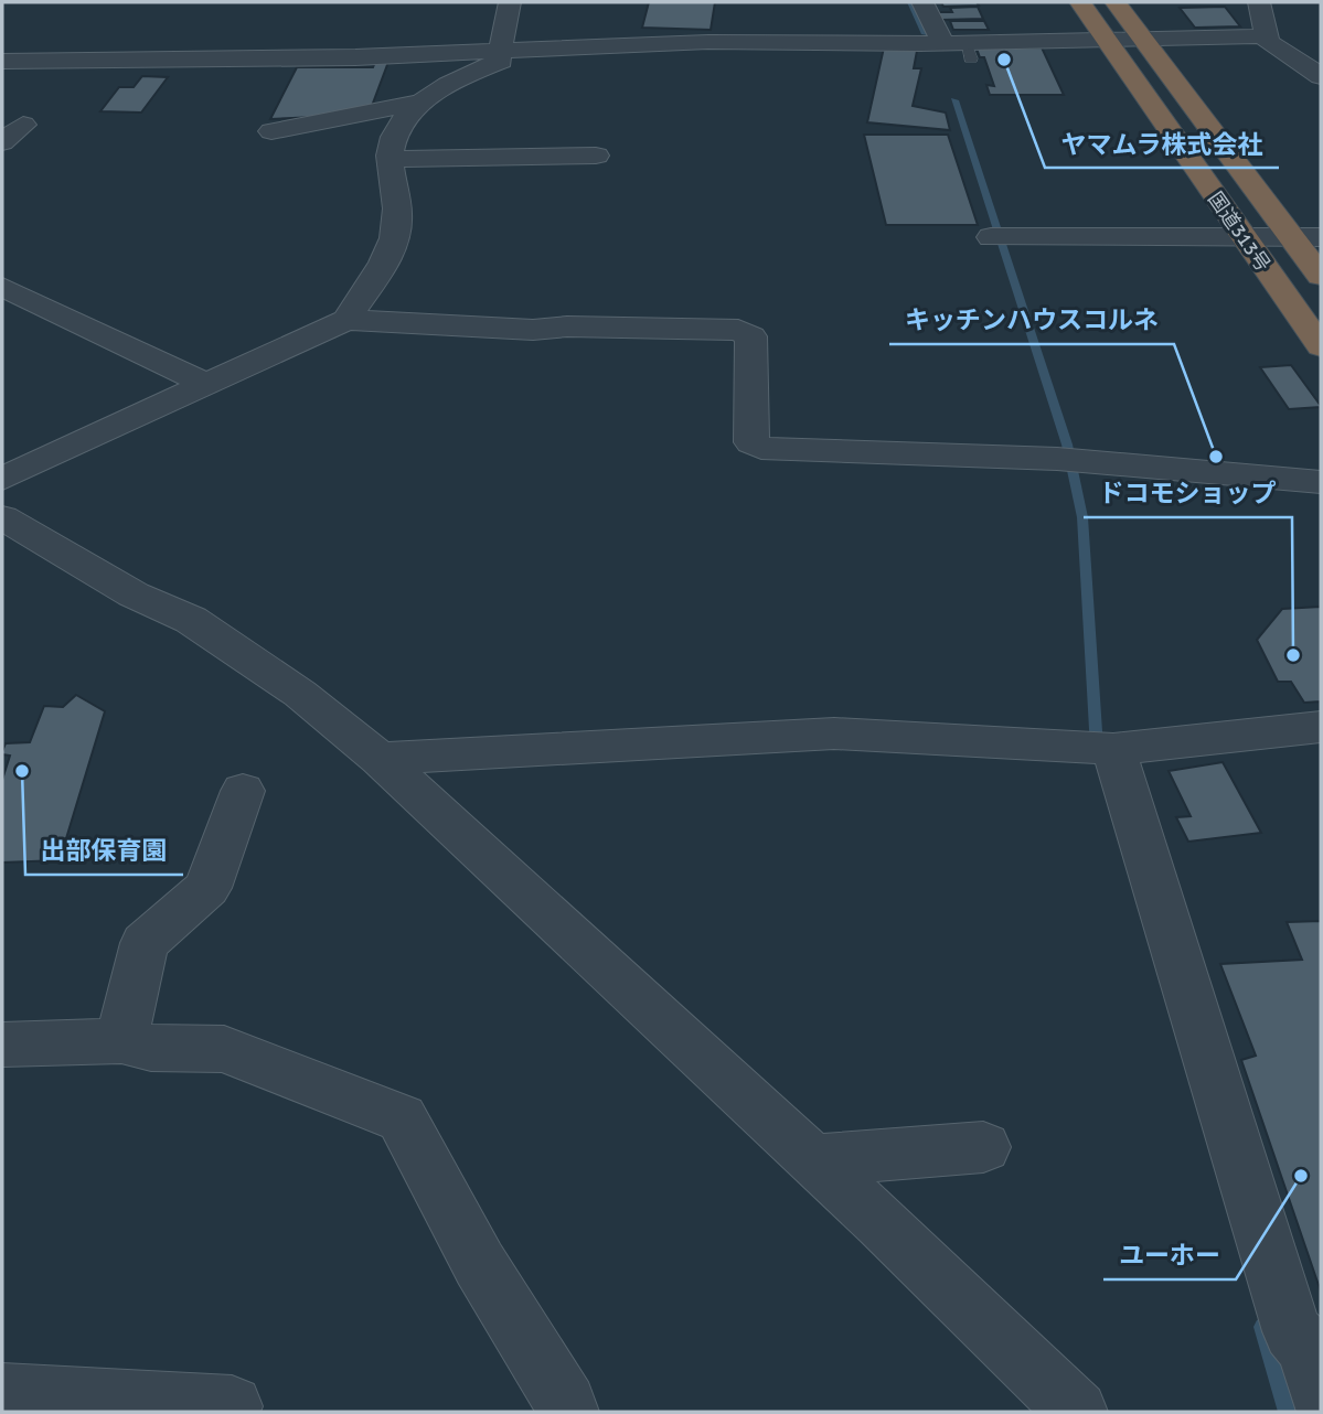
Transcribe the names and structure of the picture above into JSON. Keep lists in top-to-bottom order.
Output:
{
  "streets": {
    "highway": ["国道313号"]
  },
  "places": [
    "ヤマムラ株式会社",
    "キッチンハウスコルネ",
    "ドコモショップ",
    "出部保育園",
    "ユーホー"
  ]
}
